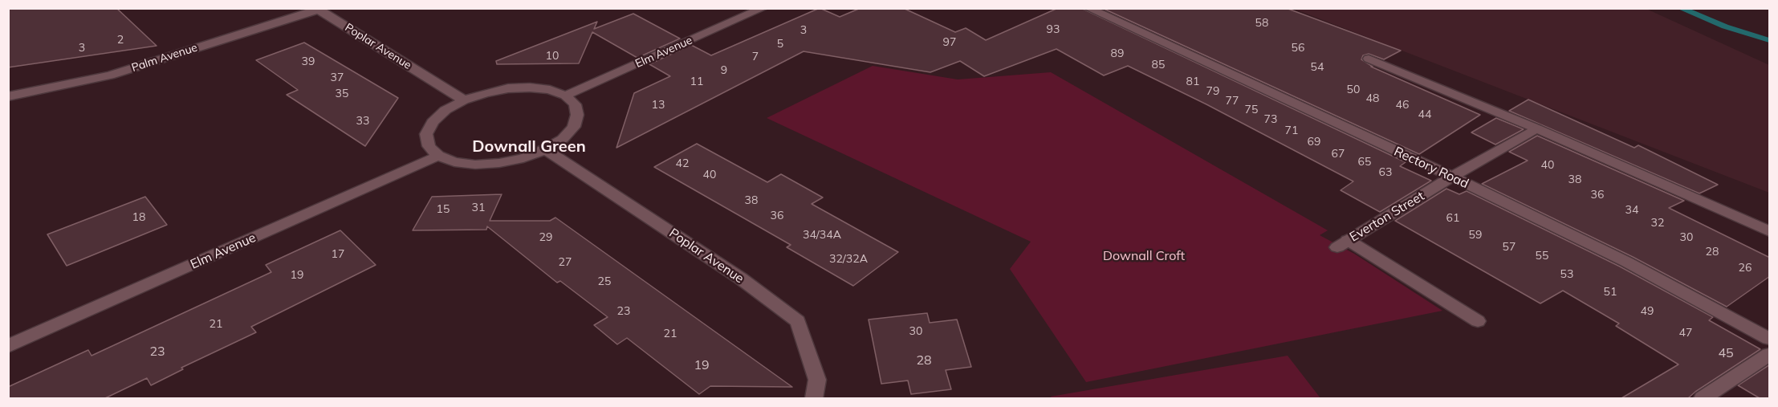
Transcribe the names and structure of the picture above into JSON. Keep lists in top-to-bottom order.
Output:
{
  "streets": {
    "street": [
      "Poplar Avenue",
      "Elm Avenue",
      "Palm Avenue",
      "Rectory Road",
      "Everton Street"
    ]
  },
  "crossings": [
    ["Poplar Avenue", "Palm Avenue"],
    ["Rectory Road", "Everton Street"]
  ],
  "districts": ["Downall Green"],
  "parks": ["Downall Croft"],
  "house_numbers": [
    "58",
    "93",
    "3",
    "2",
    "97",
    "5",
    "3",
    "56",
    "89",
    "10",
    "7",
    "39",
    "85",
    "54",
    "9",
    "37",
    "11",
    "81",
    "50",
    "79",
    "35",
    "48",
    "77",
    "13",
    "46",
    "75",
    "44",
    "73",
    "33",
    "71",
    "69",
    "67",
    "65",
    "42",
    "40",
    "63",
    "40",
    "38",
    "36",
    "38",
    "31",
    "15",
    "34",
    "36",
    "18",
    "61",
    "32",
    "34/34A",
    "59",
    "29",
    "30",
    "57",
    "28",
    "17",
    "55",
    "32/32A",
    "27",
    "26",
    "53",
    "19",
    "25",
    "51",
    "23",
    "49",
    "21",
    "30",
    "47",
    "21",
    "23",
    "45",
    "28",
    "19"
  ]
}
